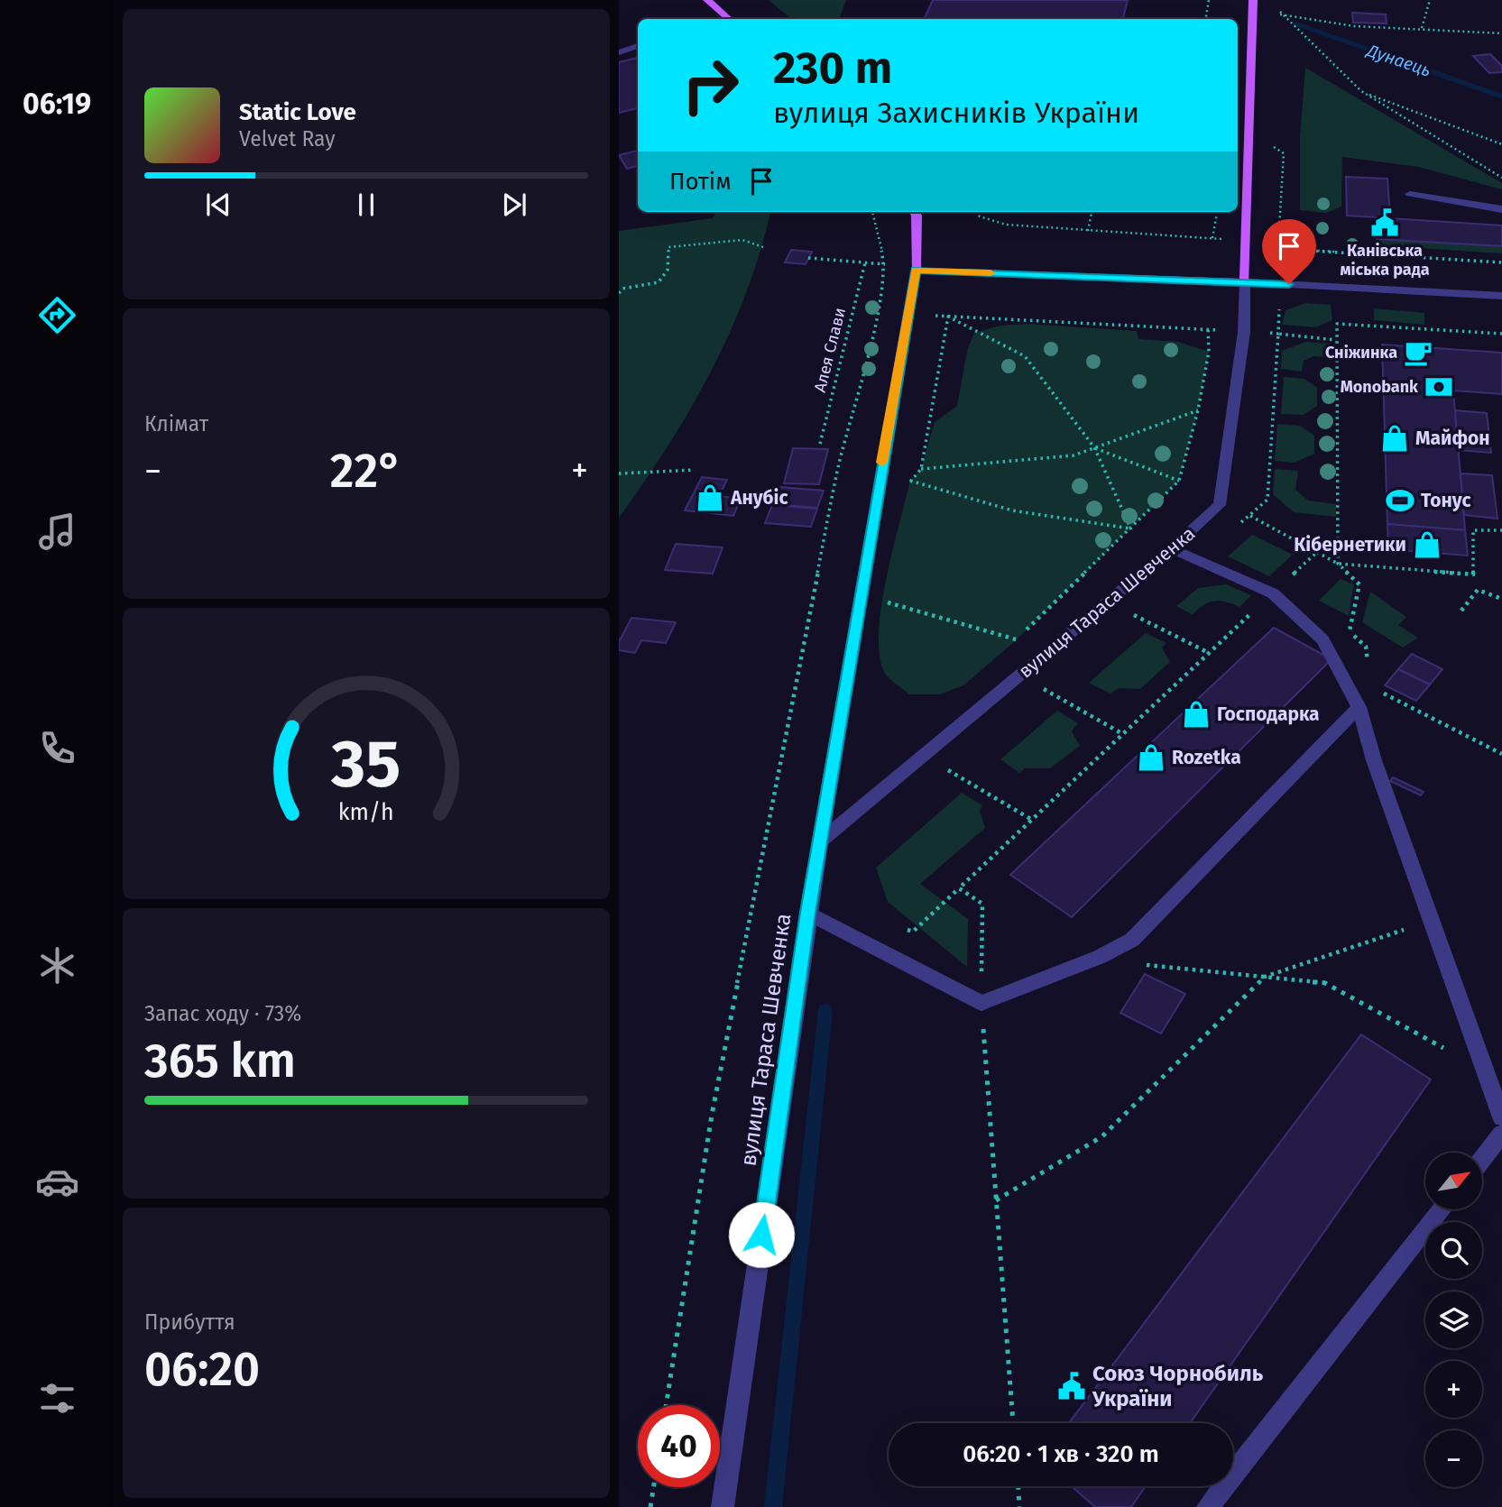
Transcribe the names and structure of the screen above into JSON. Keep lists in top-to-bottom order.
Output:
{
  "streets": {
    "main road": ["вулиця Тараса Шевченка"],
    "path": ["Алея Слави"]
  },
  "water": ["Дунаець"],
  "places": {
    "public building": ["Канівська міська рада", "Союз Чорнобиль України"],
    "cafe": ["Сніжинка"],
    "bank": ["Monobank"],
    "shop": [
      "Майфон",
      "Анубіс",
      "Кібернетики",
      "Господарка",
      "Rozetka"
    ],
    "sports": ["Тонус"]
  },
  "north": "top right",
  "page": {
    "tabs": "06:19",
    "turn": ["230 m", "вулиця Захисників України"],
    "song": ["Static Love", "Velvet Ray"],
    "then": "Потім",
    "tile": [
      "Клімат",
      ["Запас ходу · 73%", "365 km"],
      ["Прибуття", "06:20"]
    ],
    "heat": ["−", "22°", "+"],
    "map_buttons": ["+", "−"],
    "limit": "40",
    "trip": "06:20 · 1 хв · 320 m",
    "gauge": ["35", "km/h"]
  }
}
